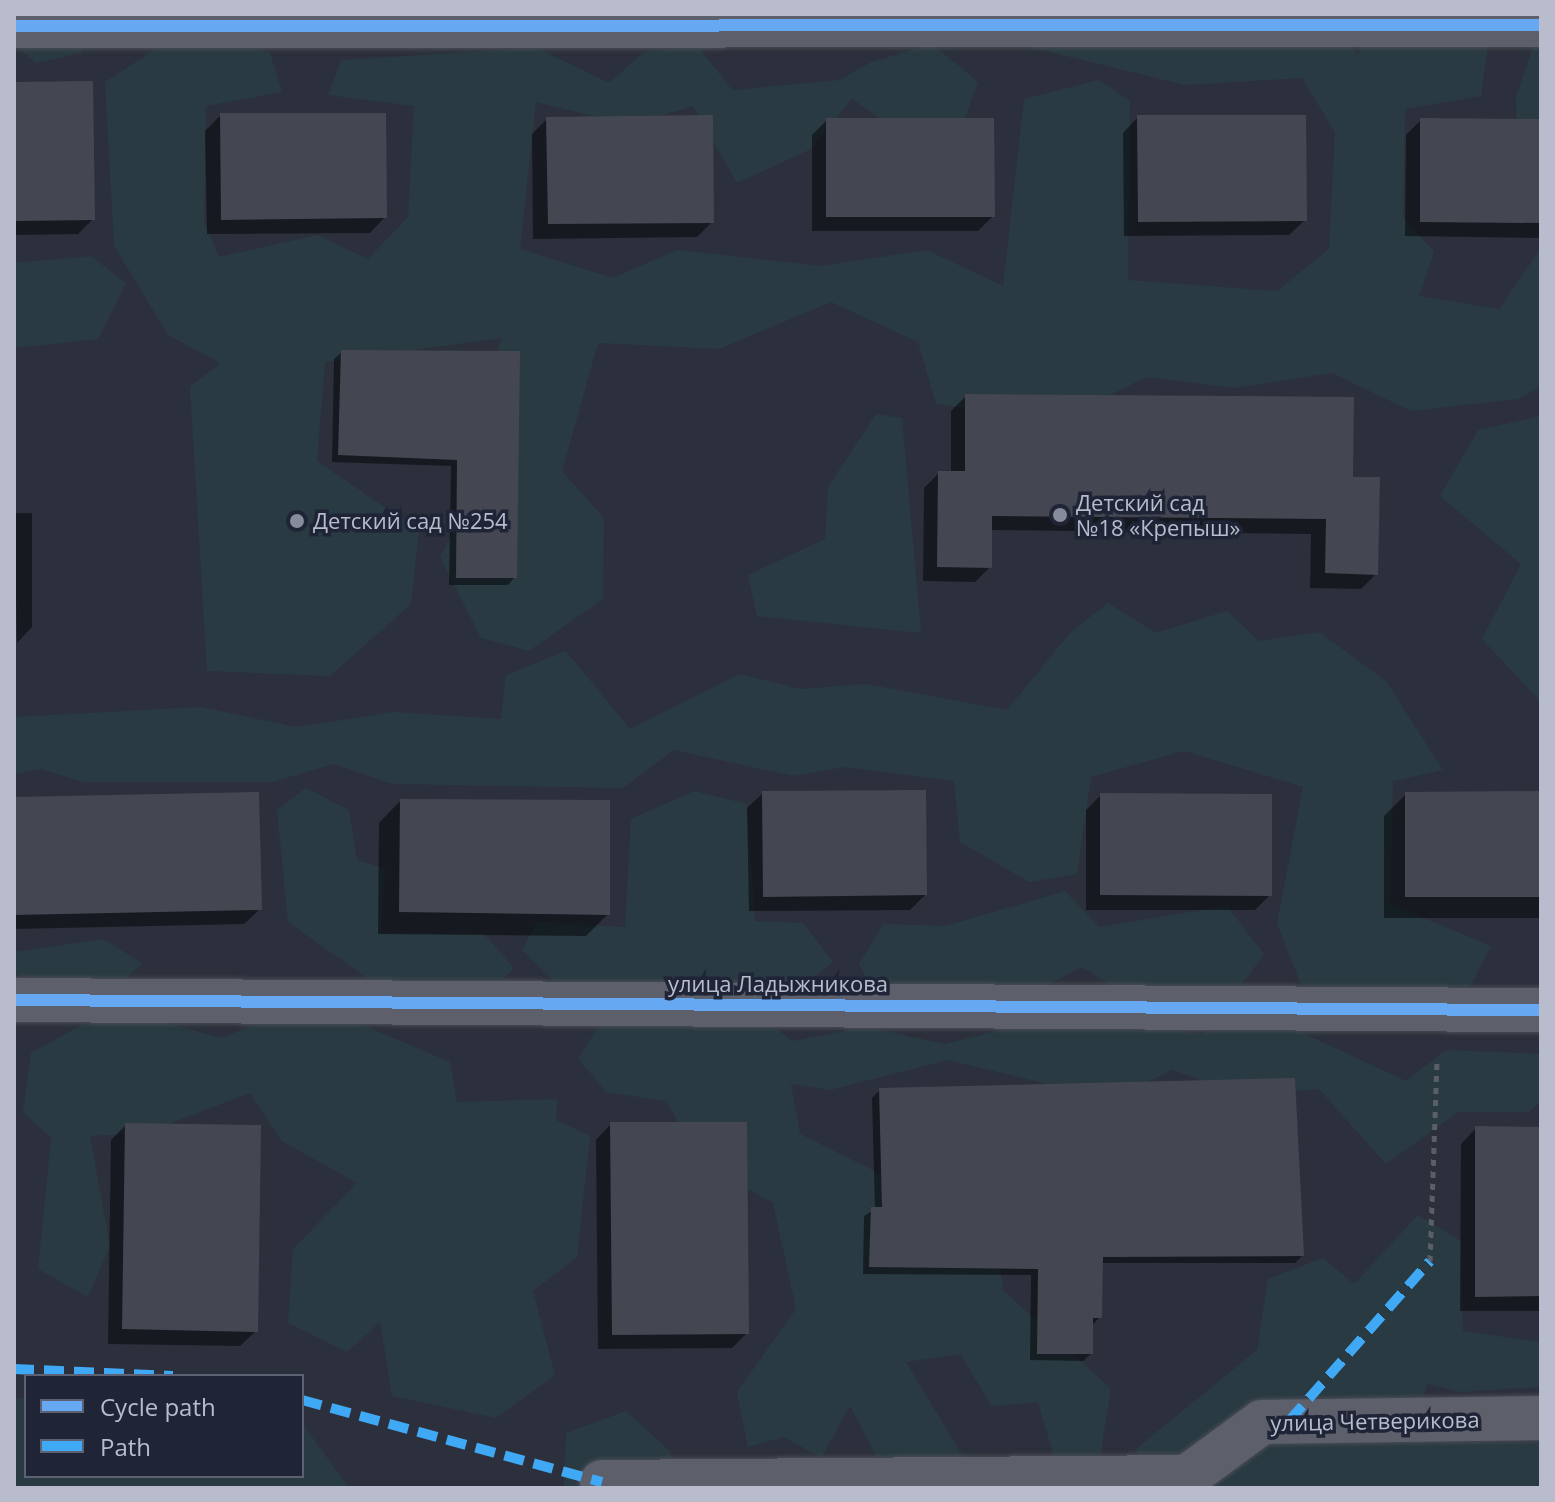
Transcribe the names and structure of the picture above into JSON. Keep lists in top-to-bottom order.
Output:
{
  "streets": {
    "street": ["улица Ладыжникова", "улица Четверикова"]
  },
  "places": ["Детский сад №18 «Крепыш»", "Детский сад №254"],
  "legend": ["Cycle path", "Path"]
}
